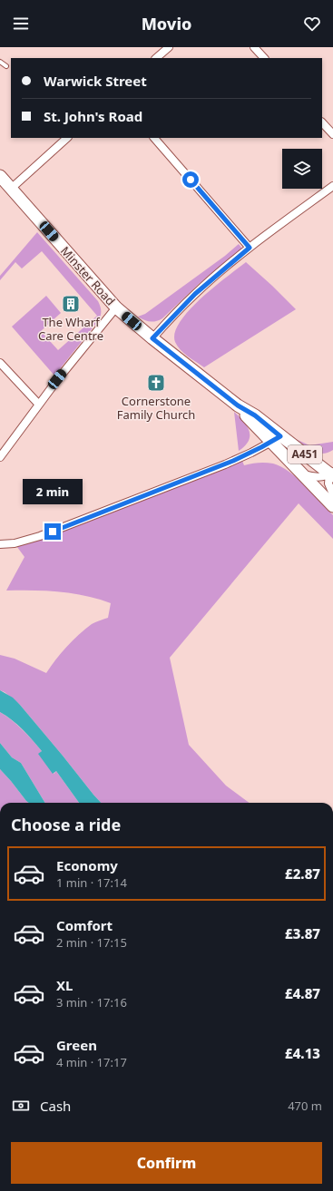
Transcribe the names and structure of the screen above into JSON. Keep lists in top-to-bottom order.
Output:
{
  "streets": {
    "main road": ["Minster Road", "A451"]
  },
  "places": {
    "building": ["The Wharf Care Centre"],
    "church": ["Cornerstone Family Church"]
  },
  "page": {
    "header": "Movio",
    "banner": ["Warwick Street", "St. John's Road"],
    "bubble": "2 min",
    "heading": "Choose a ride",
    "list": [
      {
        "name": "Economy",
        "note": "1 min · 17:14",
        "value": "£2.87"
      },
      {
        "name": "Comfort",
        "note": "2 min · 17:15",
        "value": "£3.87"
      },
      {
        "name": "XL",
        "note": "3 min · 17:16",
        "value": "£4.87"
      },
      {
        "name": "Green",
        "note": "4 min · 17:17",
        "value": "£4.13"
      }
    ],
    "pay": ["Cash", "470 m"],
    "buttons": "Confirm"
  }
}
